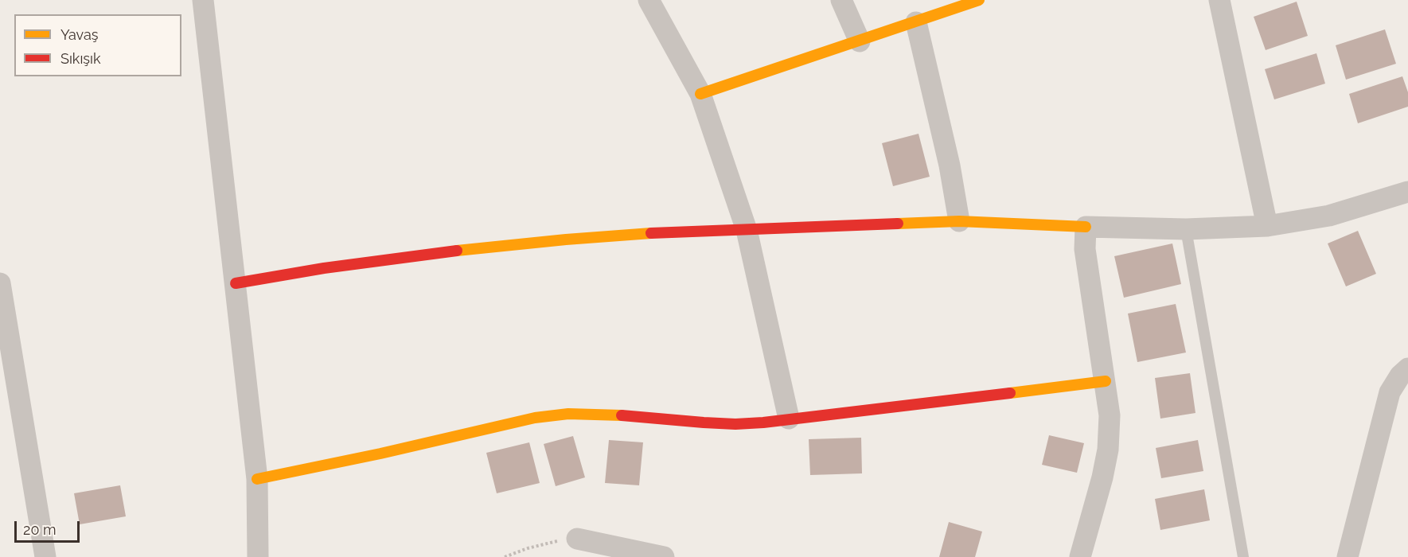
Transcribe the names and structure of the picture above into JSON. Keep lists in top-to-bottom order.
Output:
{
  "legend": ["Yavaş", "Sıkışık"],
  "scale_bar": "20 m"
}
